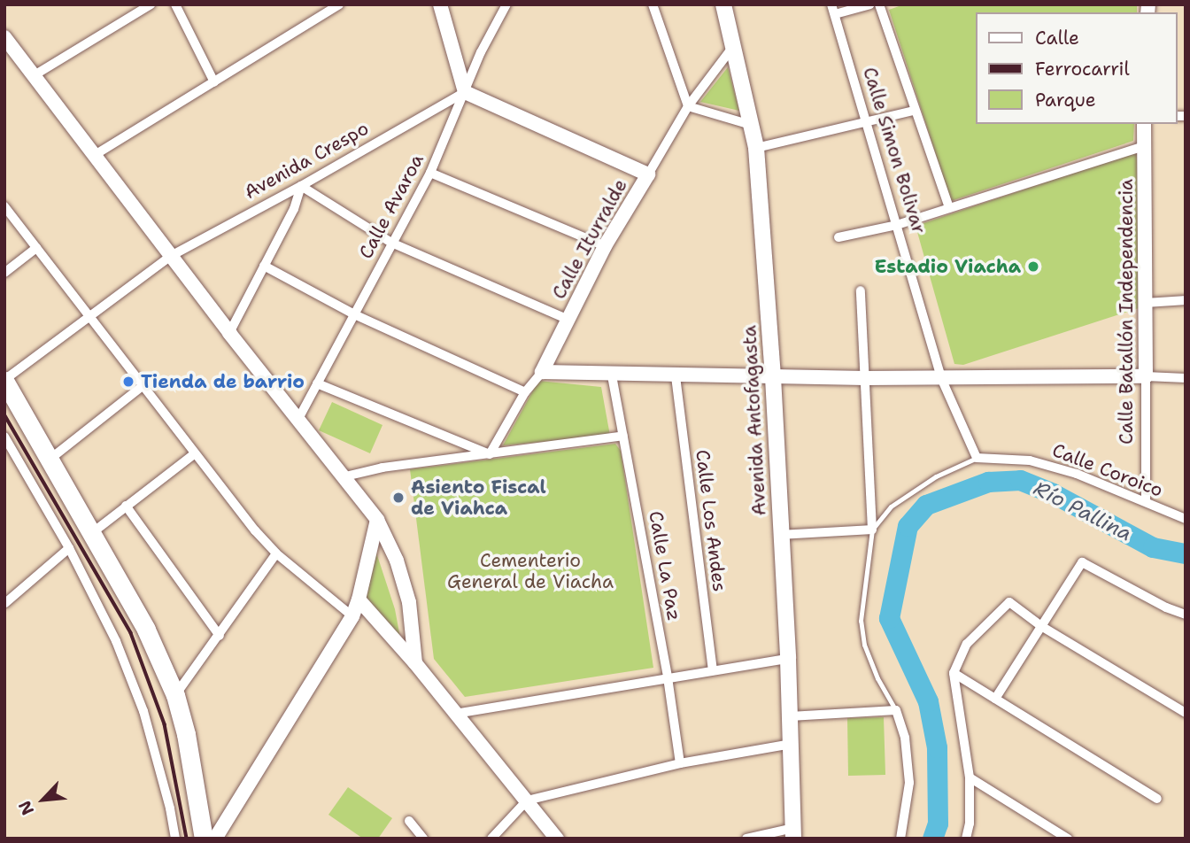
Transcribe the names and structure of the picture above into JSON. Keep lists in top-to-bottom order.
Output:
{
  "streets": {
    "main road": ["Avenida Antofagasta"],
    "street": [
      "Calle Simon Bolivar",
      "Avenida Crespo",
      "Calle Avaroa",
      "Calle Iturralde",
      "Calle Batallón Independencia",
      "Calle Coroico",
      "Calle Los Andes",
      "Calle La Paz"
    ]
  },
  "crossings": [
    ["Calle Simon Bolivar", "Calle Coroico"],
    ["Avenida Crespo", "Calle Avaroa"],
    ["Calle Iturralde", "Avenida Antofagasta"],
    ["Calle Batallón Independencia", "Calle Coroico"]
  ],
  "water": ["Río Pallina"],
  "parks": ["Cementerio General de Viacha"],
  "places": ["Estadio Viacha", "Tienda de barrio", "Asiento Fiscal de Viahca"],
  "legend": ["Calle", "Ferrocarril", "Parque"],
  "north": "bottom left"
}
